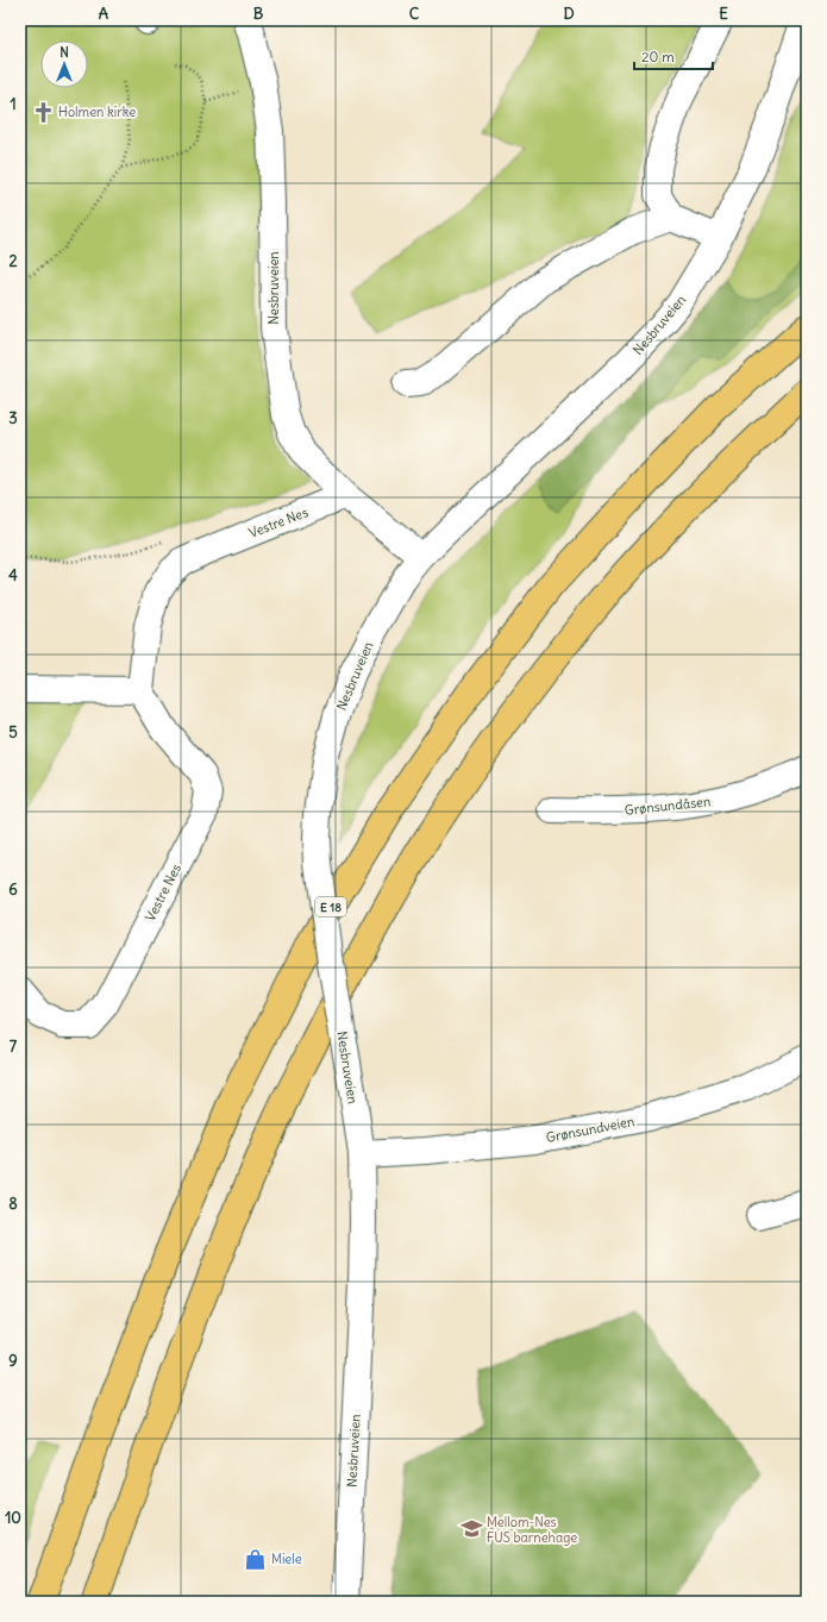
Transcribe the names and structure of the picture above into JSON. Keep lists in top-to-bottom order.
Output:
{
  "streets": {
    "highway": ["E 18"],
    "street": [
      "Nesbruveien",
      "Vestre Nes",
      "Grønsundåsen",
      "Grønsundveien"
    ]
  },
  "crossings": [
    ["Nesbruveien", "Vestre Nes"],
    ["Nesbruveien", "Grønsundveien"]
  ],
  "places": {
    "church": ["Holmen kirke"],
    "school or university": ["Mellom-Nes FUS barnehage"],
    "shop": ["Miele"]
  },
  "scale_bar": "20 m",
  "north": "top",
  "grid": {
    "columns": [
      "A",
      "B",
      "C",
      "D",
      "E"
    ],
    "rows": [
      "1",
      "2",
      "3",
      "4",
      "5",
      "6",
      "7",
      "8",
      "9",
      "10"
    ]
  }
}
